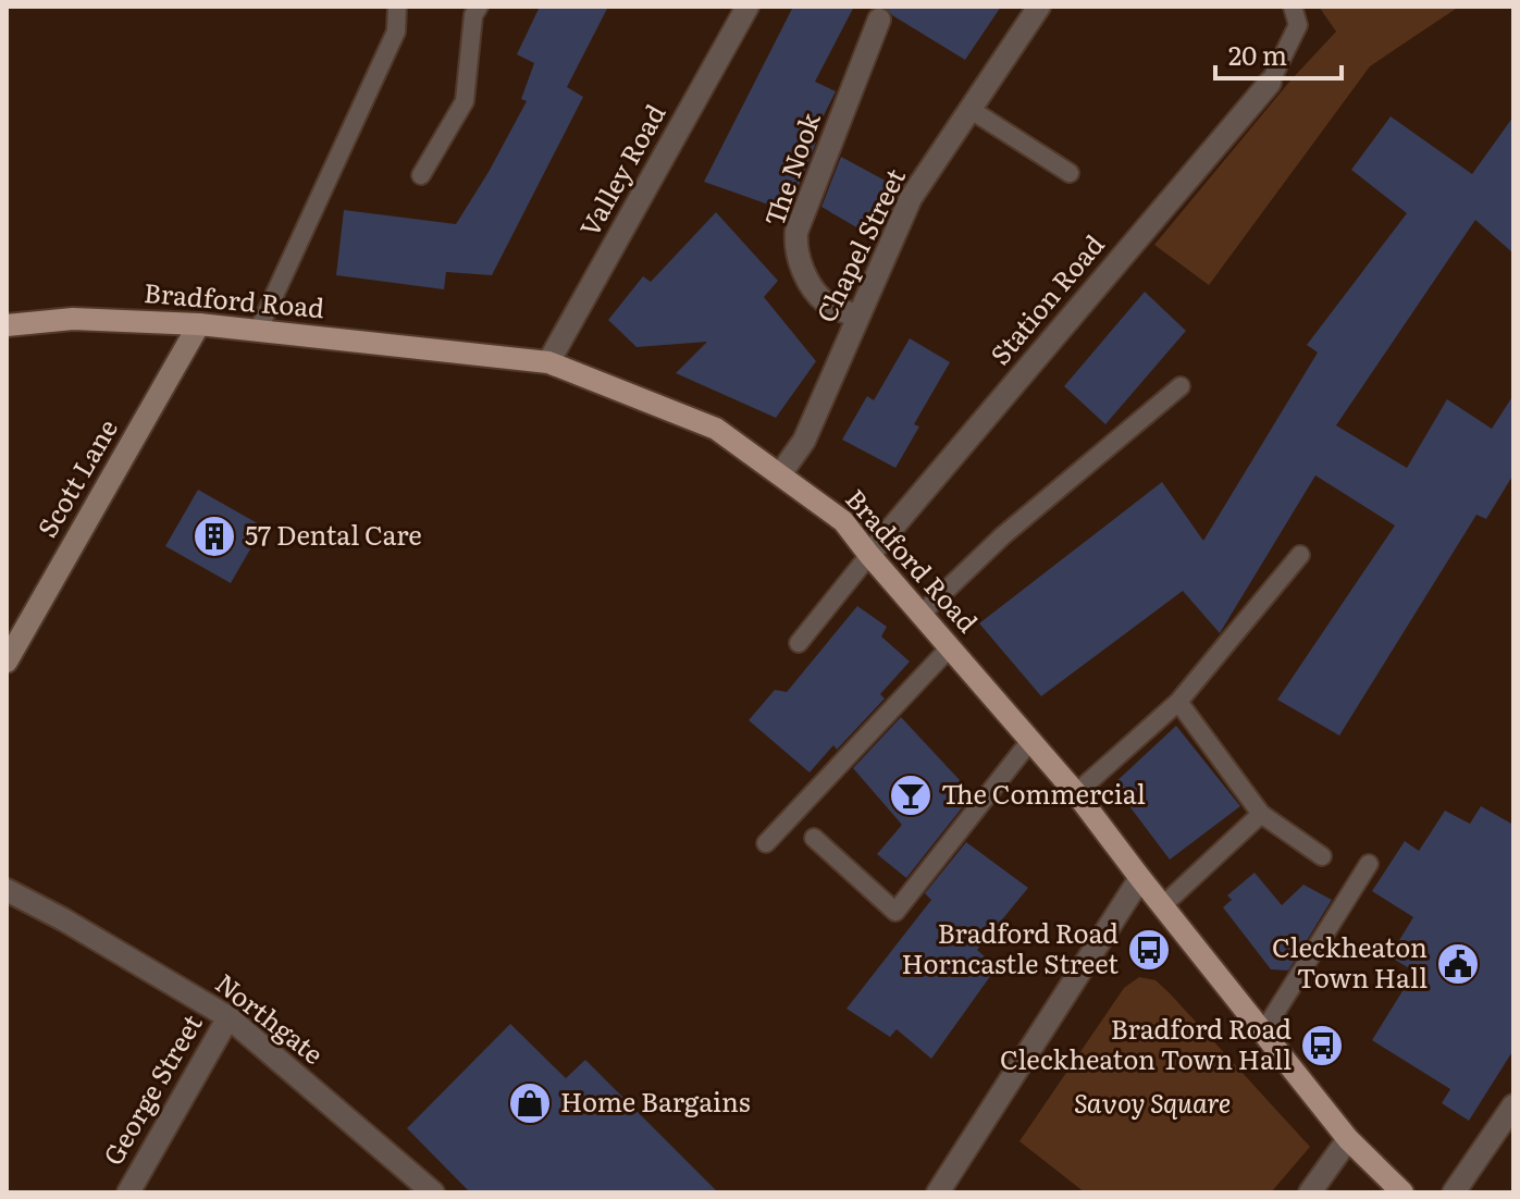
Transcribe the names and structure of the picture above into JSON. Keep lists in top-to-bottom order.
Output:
{
  "streets": {
    "main road": ["Bradford Road", "Scott Lane"],
    "street": [
      "The Nook",
      "Valley Road",
      "Chapel Street",
      "Station Road",
      "Northgate",
      "George Street"
    ]
  },
  "crossings": [
    ["The Nook", "Chapel Street"],
    ["Valley Road", "Bradford Road"],
    ["Chapel Street", "Bradford Road"],
    ["Station Road", "Bradford Road"],
    ["Bradford Road", "Scott Lane"],
    ["Northgate", "George Street"]
  ],
  "parks": ["Savoy Square"],
  "places": {
    "building": ["57 Dental Care"],
    "bar": ["The Commercial"],
    "bus stop": ["Bradford Road Horncastle Street", "Bradford Road Cleckheaton Town Hall"],
    "public building": ["Cleckheaton Town Hall"],
    "shop": ["Home Bargains"]
  },
  "scale_bar": "20 m"
}
